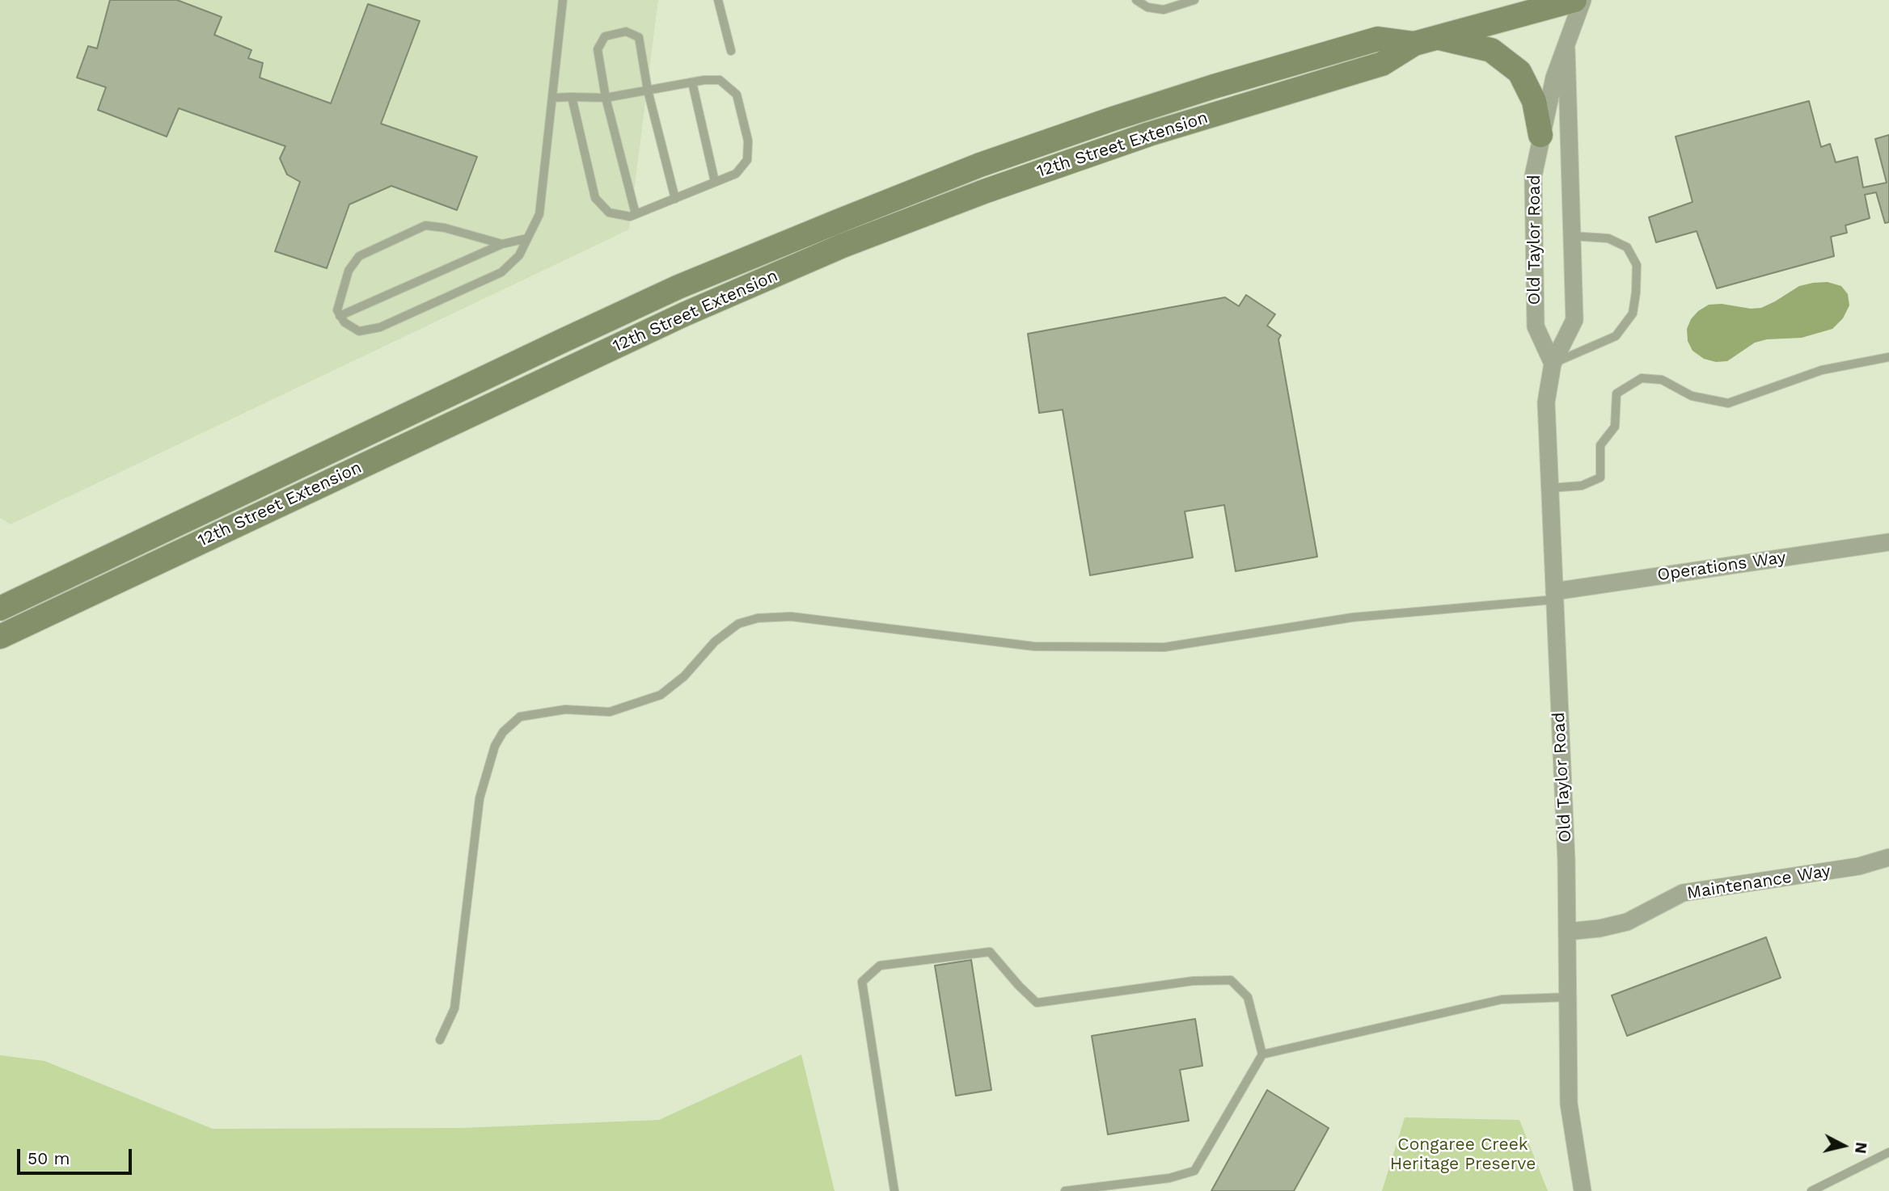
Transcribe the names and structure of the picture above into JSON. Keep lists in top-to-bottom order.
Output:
{
  "streets": {
    "main road": ["12th Street Extension"],
    "street": ["Old Taylor Road", "Operations Way", "Maintenance Way"]
  },
  "crossings": [
    ["Old Taylor Road", "Operations Way"],
    ["Old Taylor Road", "Maintenance Way"]
  ],
  "parks": ["Congaree Creek Heritage Preserve"],
  "scale_bar": "50 m",
  "north": "right"
}
